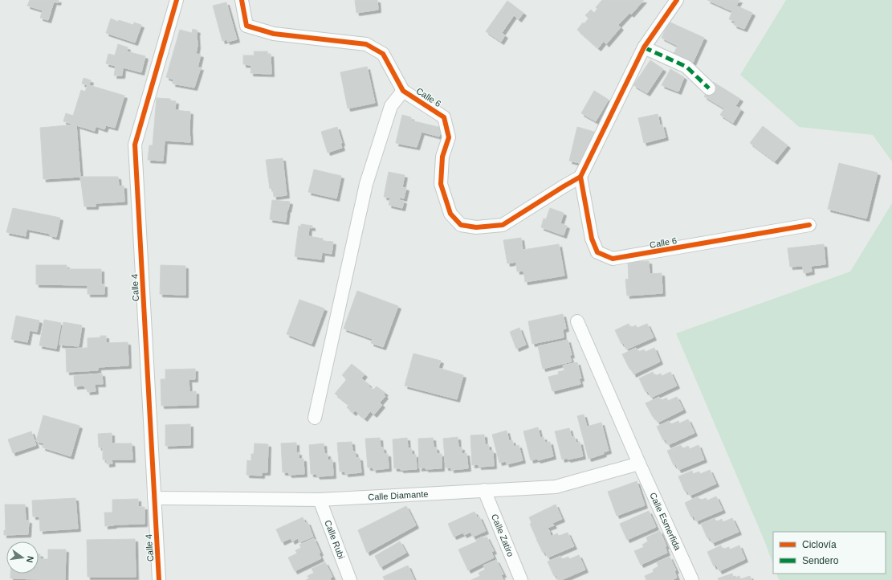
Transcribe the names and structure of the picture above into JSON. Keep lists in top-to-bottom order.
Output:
{
  "streets": {
    "street": [
      "Calle 6",
      "Calle 4",
      "Calle Diamante",
      "Calle Esmerfida",
      "Calle Zatiro",
      "Calle Rubi"
    ]
  },
  "crossings": [
    ["Calle 4", "Calle Diamante"],
    ["Calle Diamante", "Calle Esmerfida"],
    ["Calle Diamante", "Calle Zatiro"],
    ["Calle Diamante", "Calle Rubi"]
  ],
  "legend": ["Ciclovía", "Sendero"],
  "north": "right"
}
